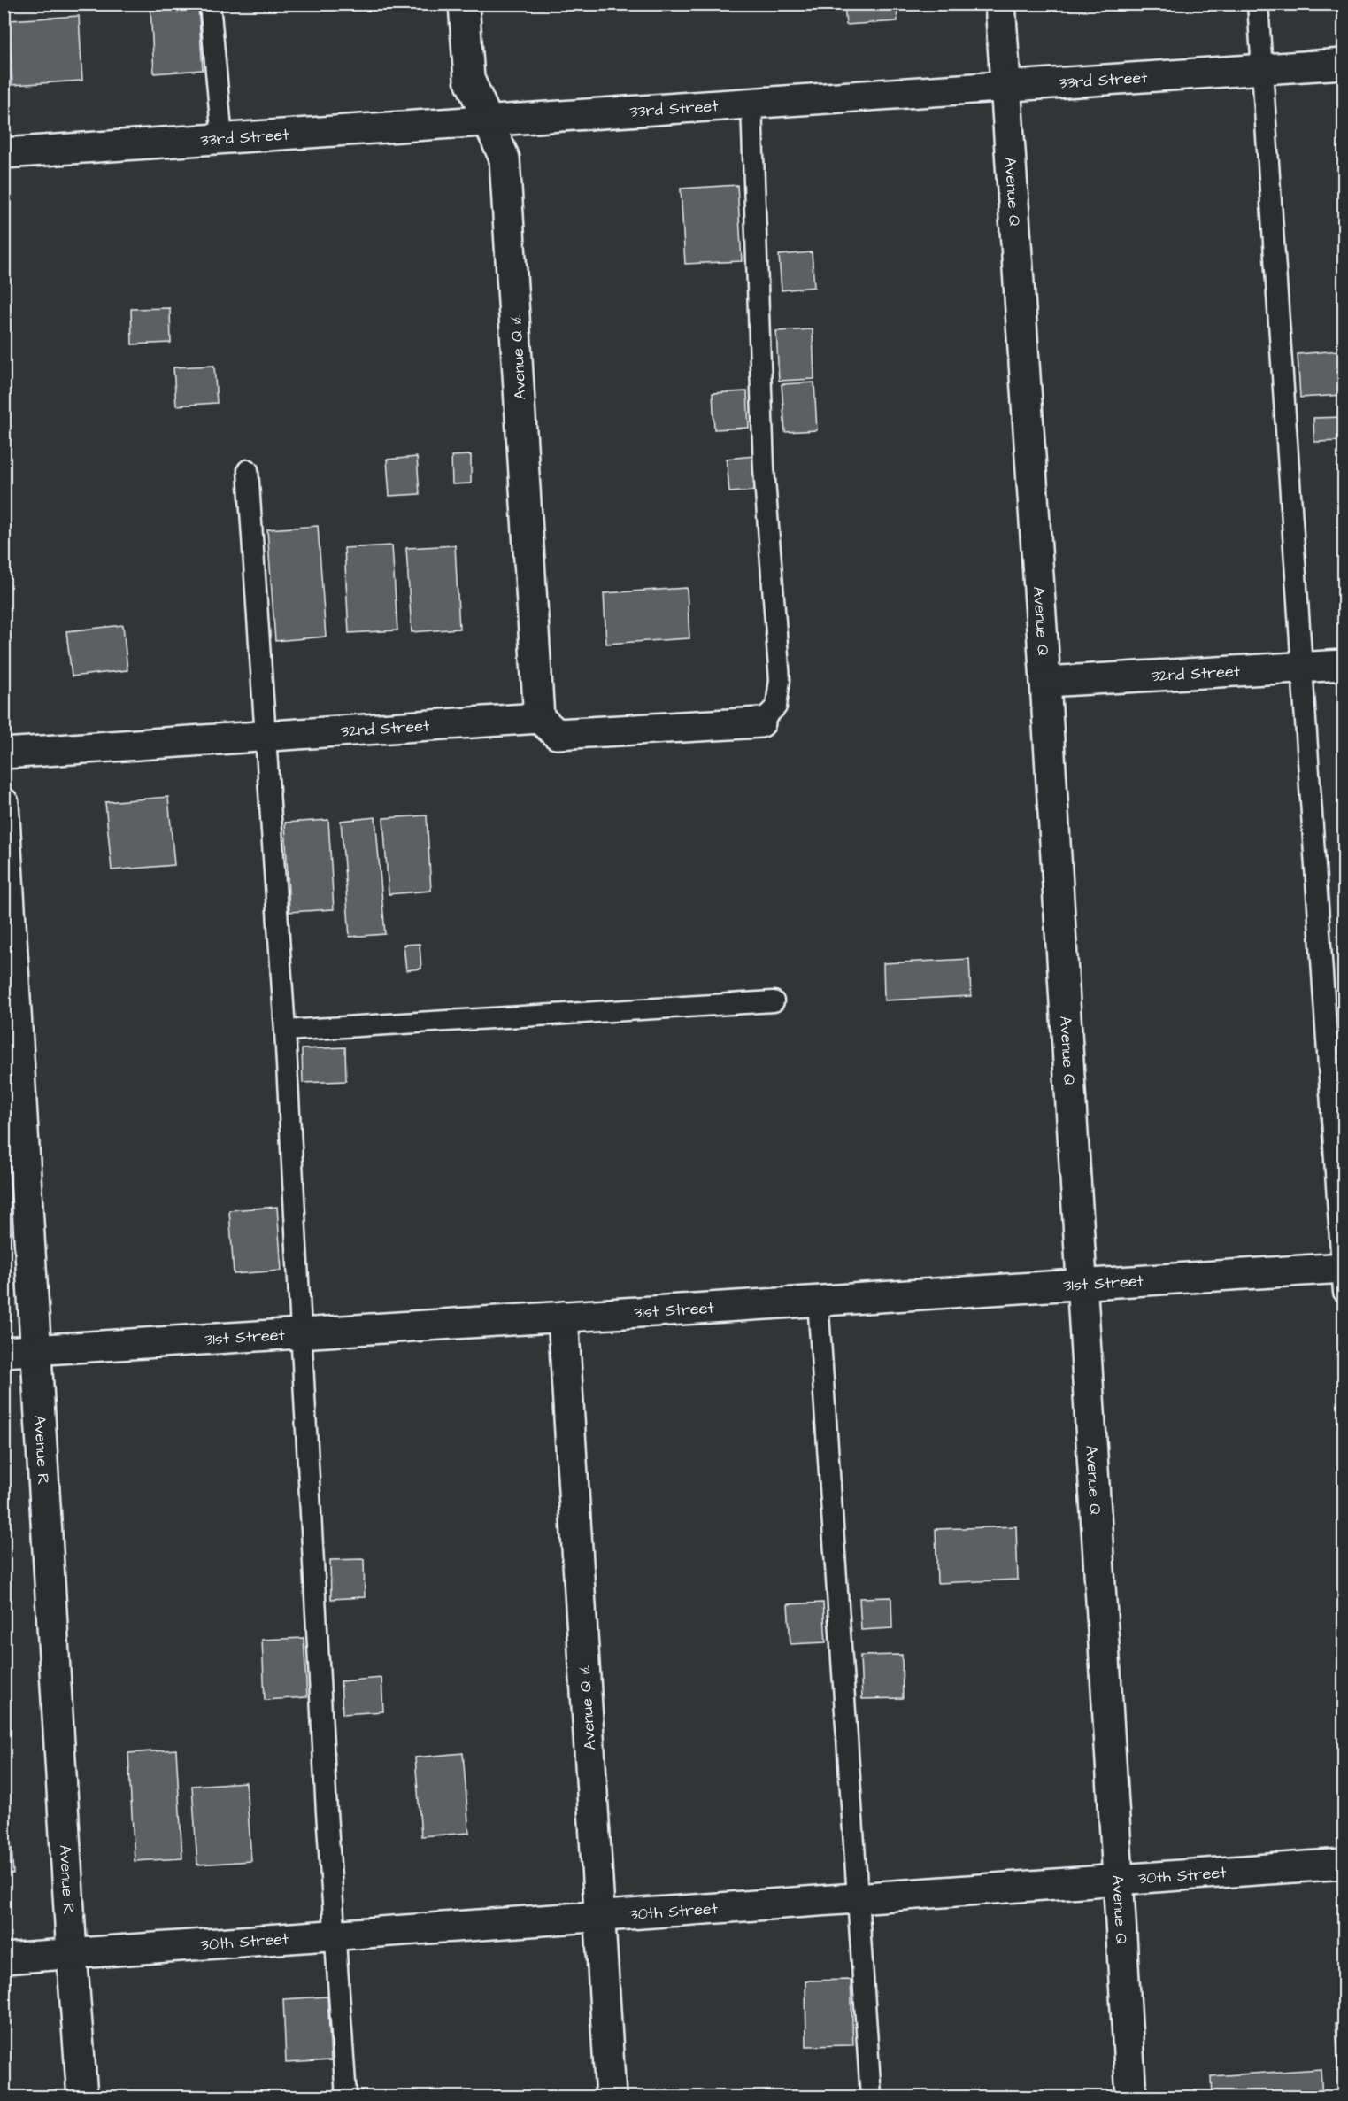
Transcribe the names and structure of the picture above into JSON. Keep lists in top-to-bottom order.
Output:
{
  "streets": {
    "street": [
      "33rd Street",
      "Avenue Q",
      "Avenue Q ½",
      "32nd Street",
      "31st Street",
      "Avenue R",
      "30th Street"
    ]
  },
  "crossings": [
    ["33rd Street", "Avenue Q"],
    ["33rd Street", "Avenue Q ½"],
    ["Avenue Q", "32nd Street"],
    ["Avenue Q", "31st Street"],
    ["Avenue Q", "30th Street"],
    ["Avenue Q ½", "32nd Street"],
    ["Avenue Q ½", "31st Street"],
    ["Avenue Q ½", "30th Street"],
    ["31st Street", "Avenue R"],
    ["Avenue R", "30th Street"]
  ]
}
